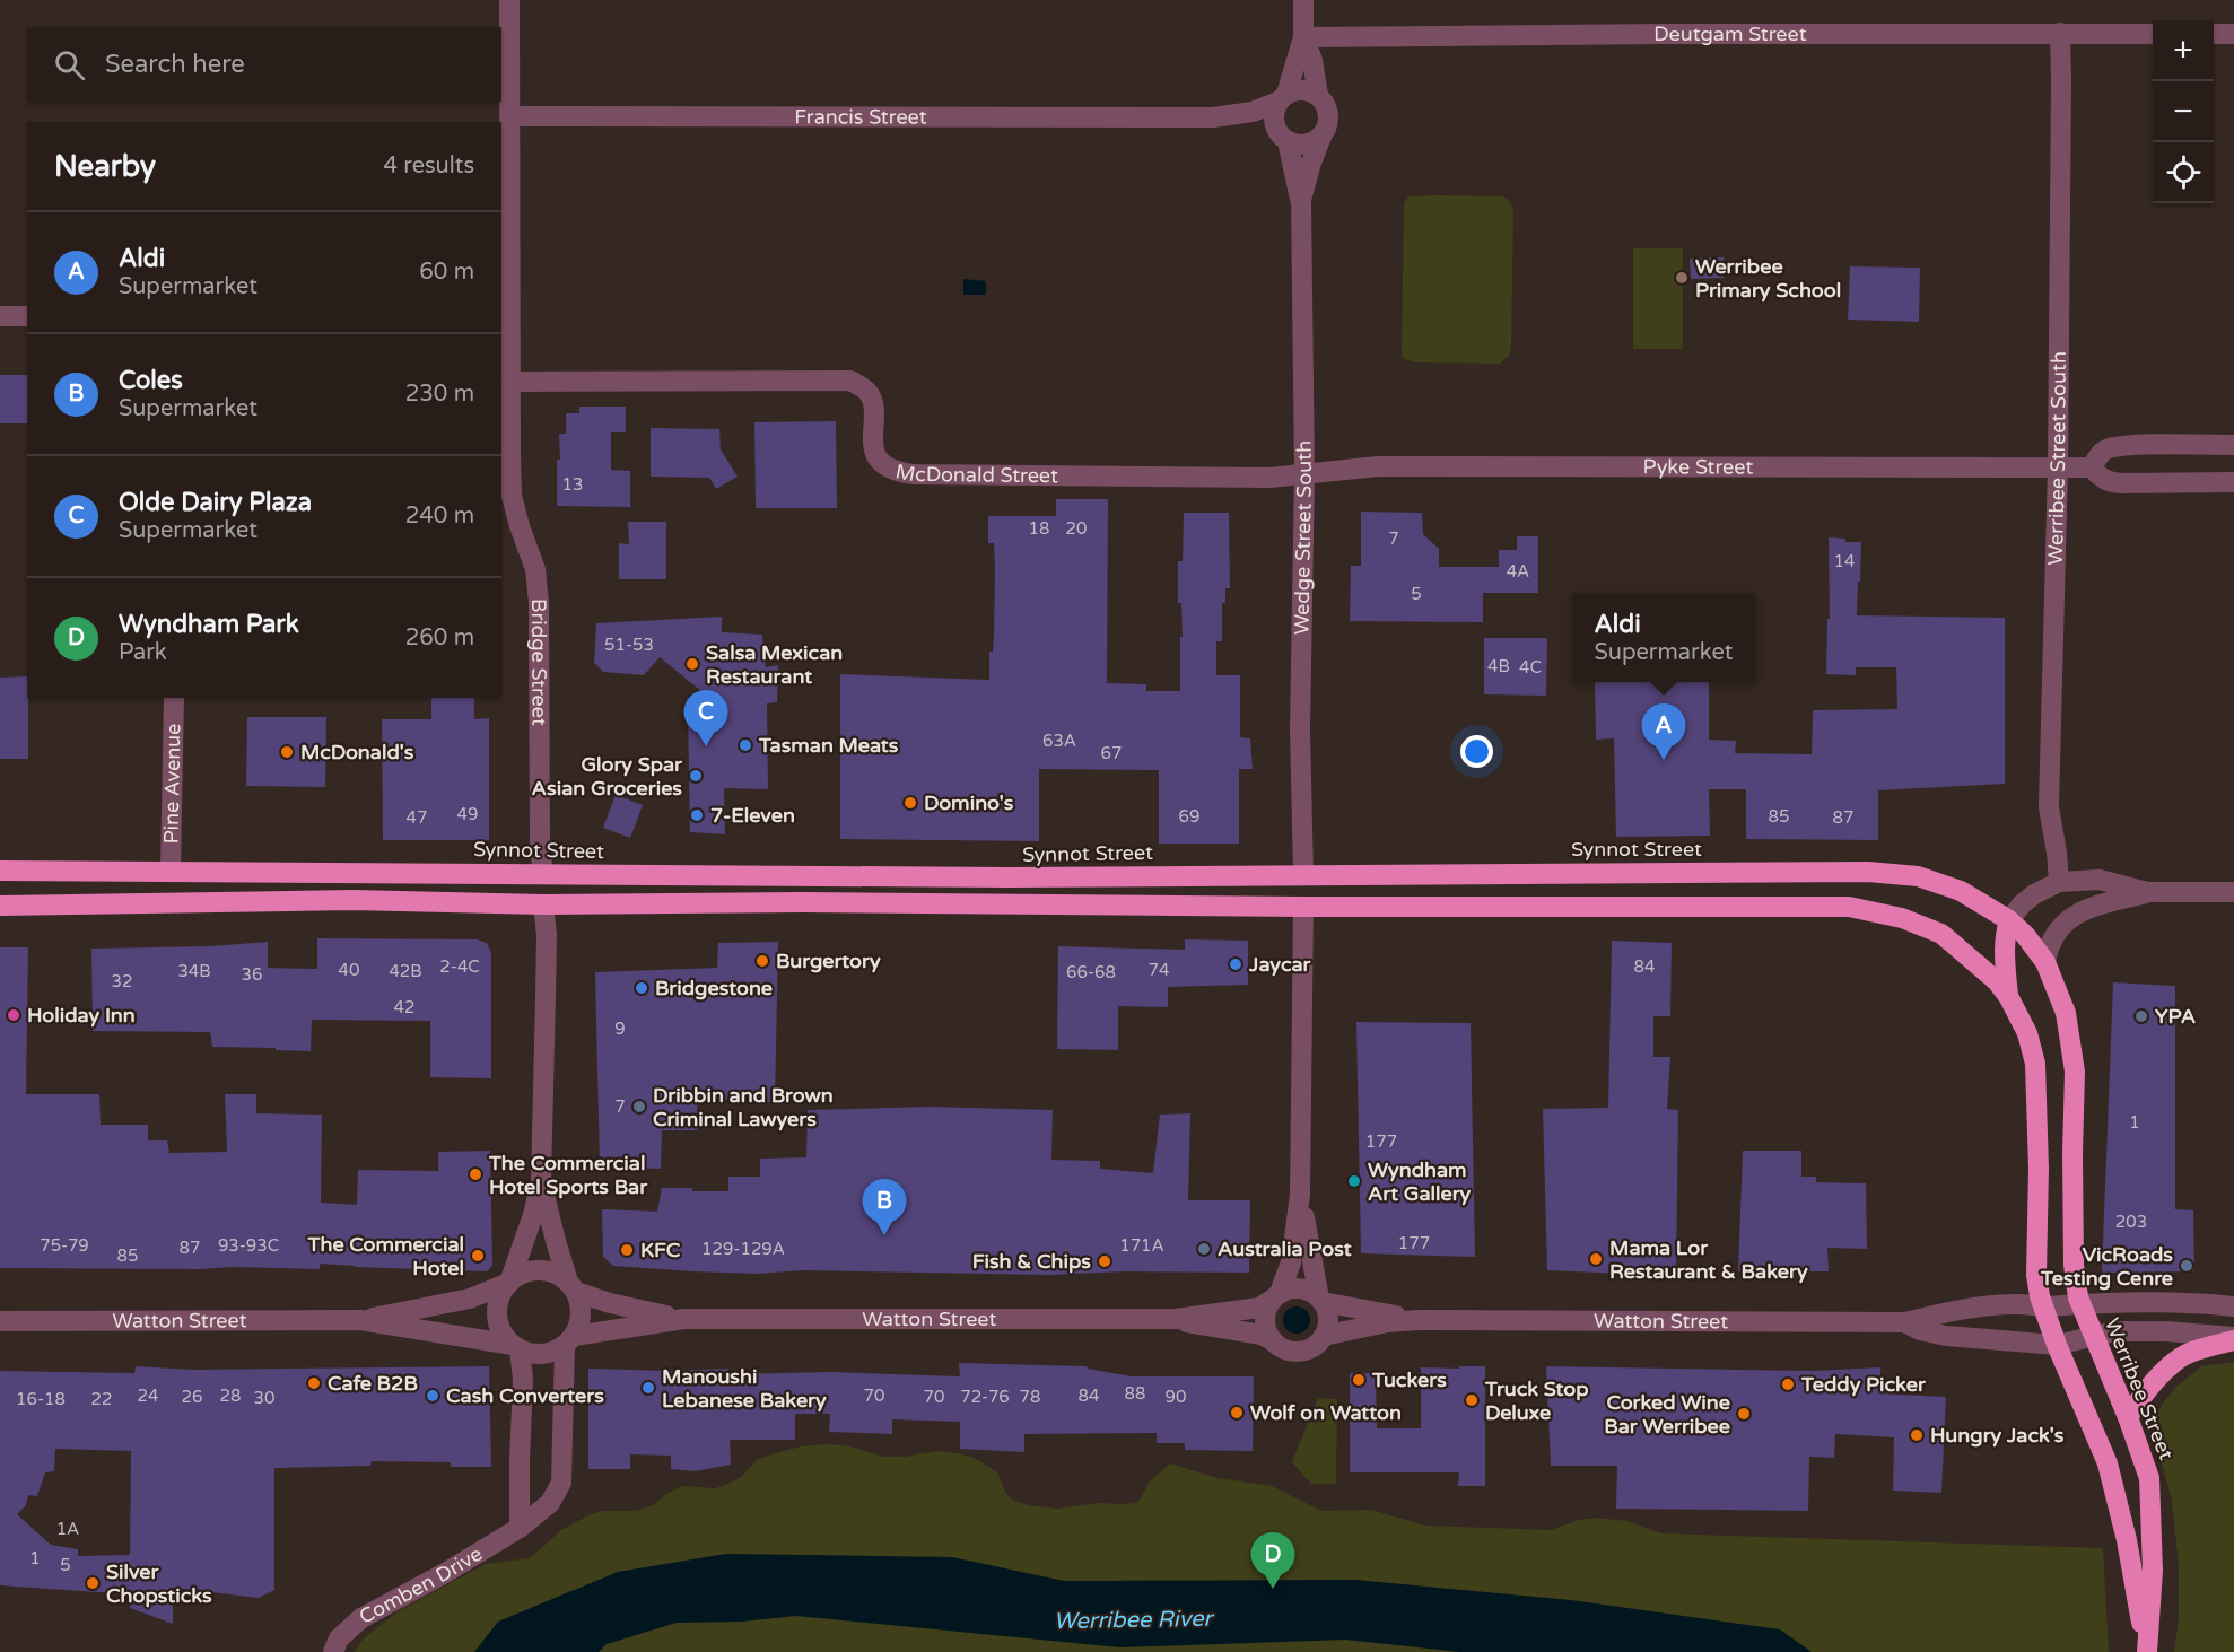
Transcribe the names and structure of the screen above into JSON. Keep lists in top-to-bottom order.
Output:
{
  "streets": {
    "highway": ["Synnot Street", "Werribee Street"],
    "street": [
      "Deutgam Street",
      "Francis Street",
      "Werribee Street South",
      "Pyke Street",
      "McDonald Street",
      "Wedge Street South",
      "Bridge Street",
      "Pine Avenue",
      "Watton Street",
      "Comben Drive"
    ]
  },
  "crossings": [
    ["Deutgam Street", "Werribee Street South"],
    ["Francis Street", "Wedge Street South"],
    ["Francis Street", "Bridge Street"],
    ["Werribee Street South", "Pyke Street"],
    ["Pyke Street", "McDonald Street"],
    ["Pyke Street", "Wedge Street South"],
    ["McDonald Street", "Wedge Street South"],
    ["McDonald Street", "Bridge Street"],
    ["Wedge Street South", "Synnot Street"],
    ["Bridge Street", "Synnot Street"],
    ["Pine Avenue", "Synnot Street"],
    ["Synnot Street", "Werribee Street"],
    ["Watton Street", "Werribee Street"],
    ["Watton Street", "Comben Drive"]
  ],
  "water": ["Werribee River"],
  "places": [
    "Werribee Primary School",
    "Salsa Mexican Restaurant",
    "Tasman Meats",
    "McDonald's",
    "Glory Spar Asian Groceries",
    "Domino's",
    "7-Eleven",
    "Burgertory",
    "Jaycar",
    "Bridgestone",
    "Holiday Inn",
    "YPA",
    "Dribbin and Brown Criminal Lawyers",
    "The Commercial Hotel Sports Bar",
    "Wyndham Art Gallery",
    "Australia Post",
    "KFC",
    "The Commercial Hotel",
    "Mama Lor Restaurant & Bakery",
    "Fish & Chips",
    "VicRoads Testing Cenre",
    "Tuckers",
    "Cafe B2B",
    "Teddy Picker",
    "Manoushi Lebanese Bakery",
    "Cash Converters",
    "Truck Stop Deluxe",
    "Wolf on Watton",
    "Corked Wine Bar Werribee",
    "Hungry Jack's",
    "Silver Chopsticks"
  ],
  "house_numbers": [
    "13",
    "18",
    "20",
    "7",
    "14",
    "4A",
    "5",
    "51-53",
    "4B",
    "4C",
    "63A",
    "67",
    "49",
    "69",
    "85",
    "47",
    "87",
    "2-4C",
    "84",
    "40",
    "74",
    "34B",
    "42B",
    "66-68",
    "36",
    "32",
    "42",
    "9",
    "7",
    "1",
    "177",
    "203",
    "177",
    "75-79",
    "93-93C",
    "171A",
    "87",
    "129-129A",
    "85",
    "88",
    "24",
    "28",
    "70",
    "84",
    "26",
    "70",
    "72-76",
    "78",
    "90",
    "30",
    "16-18",
    "22",
    "1A",
    "1",
    "5"
  ],
  "page": {
    "map_buttons": ["+", "−"],
    "search": "Search here",
    "heading": ["Nearby", "4 results"],
    "list": [
      {
        "mark": "A",
        "name": "Aldi",
        "note": "Supermarket",
        "value": "60 m"
      },
      {
        "mark": "B",
        "name": "Coles",
        "note": "Supermarket",
        "value": "230 m"
      },
      {
        "mark": "C",
        "name": "Olde Dairy Plaza",
        "note": "Supermarket",
        "value": "240 m"
      },
      {
        "mark": "D",
        "name": "Wyndham Park",
        "note": "Park",
        "value": "260 m"
      }
    ],
    "popup": ["Aldi", "Supermarket"],
    "pins": [
      "C",
      "A",
      "B",
      "D"
    ]
  }
}
